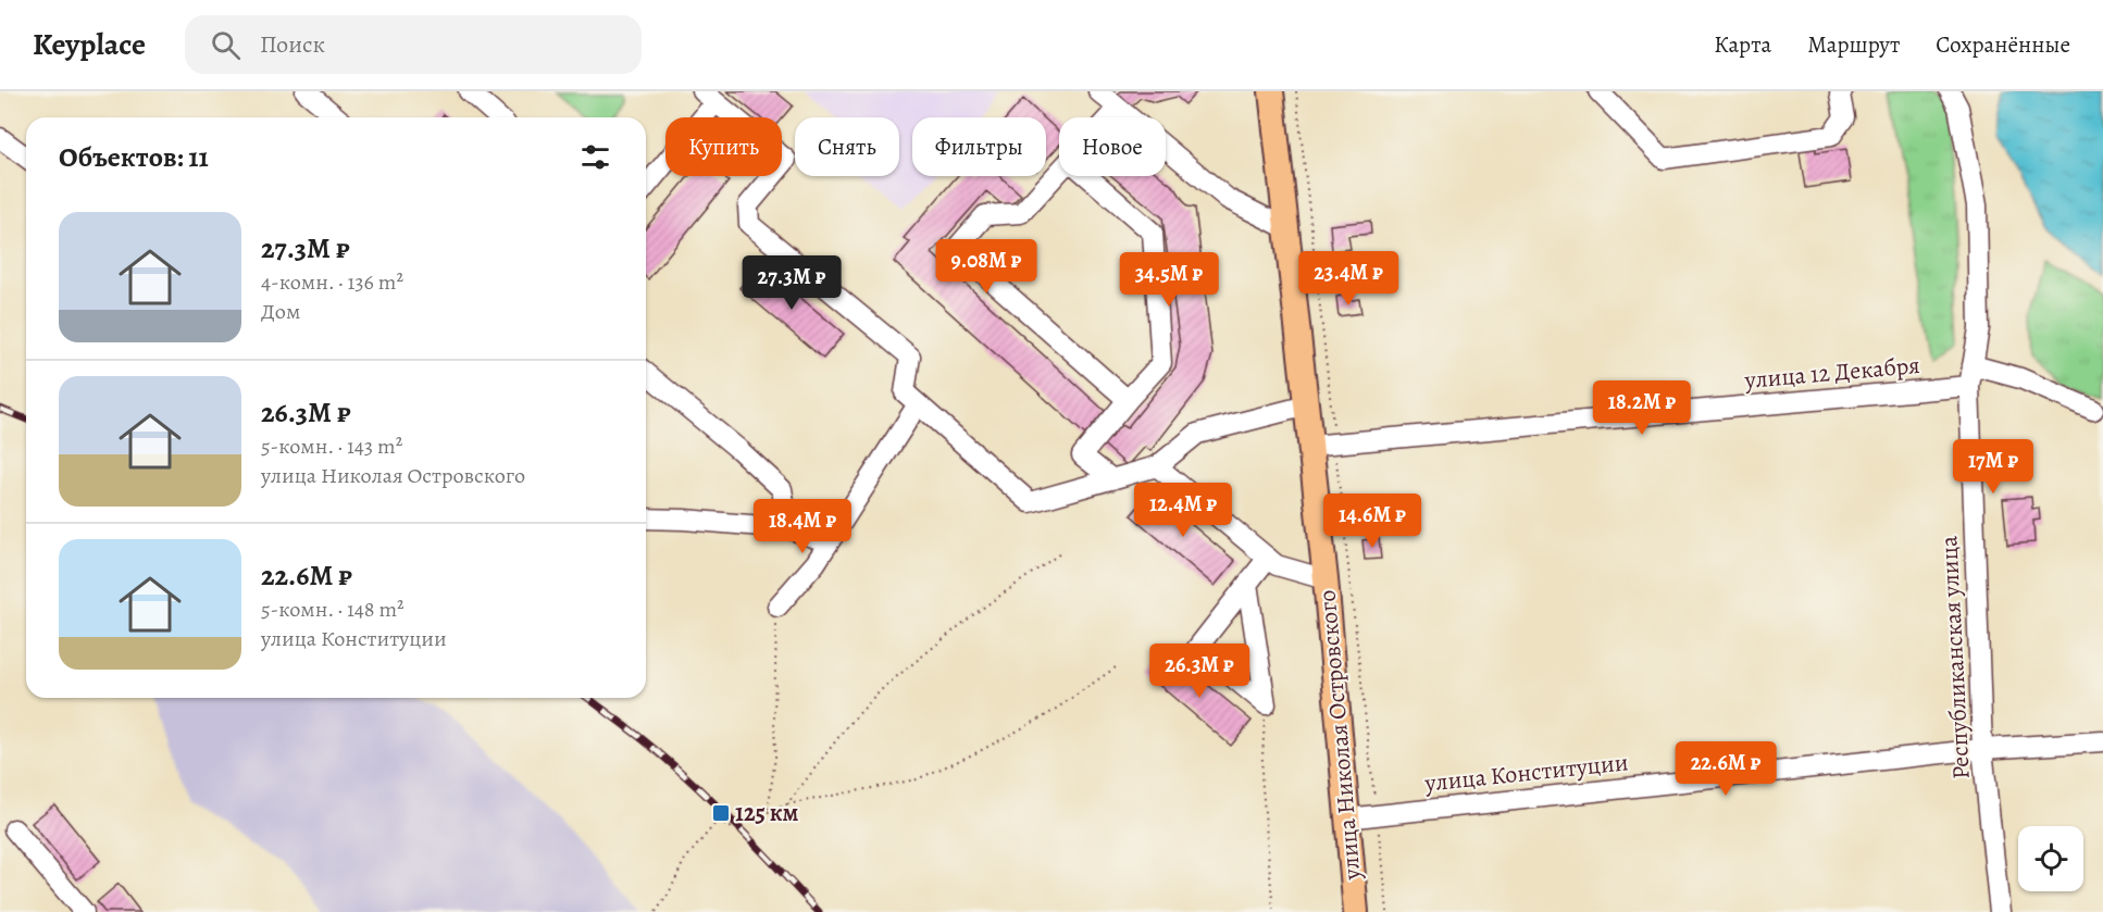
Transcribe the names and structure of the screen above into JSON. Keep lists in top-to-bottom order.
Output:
{
  "streets": {
    "main road": ["улица Николая Островского"],
    "street": ["улица 12 Декабря", "Республиканская улица", "улица Конституции"]
  },
  "crossings": [
    ["улица 12 Декабря", "Республиканская улица"],
    ["улица 12 Декабря", "улица Николая Островского"],
    ["Республиканская улица", "улица Конституции"],
    ["улица Николая Островского", "улица Конституции"]
  ],
  "places": {
    "transit": ["125 км"]
  },
  "page": {
    "header": "Keyplace",
    "search": "Поиск",
    "nav": ["Карта", "Маршрут", "Сохранённые"],
    "chip": [
      "Купить",
      "Снять",
      "Фильтры",
      "Новое"
    ],
    "heading": "Объектов: 11",
    "list": [
      {
        "name": "27.3M ₽",
        "note": "4-комн. · 136 m² · Дом"
      },
      {
        "name": "26.3M ₽",
        "note": "5-комн. · 143 m² · улица Николая Островского"
      },
      {
        "name": "22.6M ₽",
        "note": "5-комн. · 148 m² · улица Конституции"
      }
    ],
    "price": [
      "9.08M ₽",
      "23.4M ₽",
      "34.5M ₽",
      "27.3M ₽",
      "18.2M ₽",
      "17M ₽",
      "12.4M ₽",
      "14.6M ₽",
      "18.4M ₽",
      "26.3M ₽",
      "22.6M ₽"
    ]
  }
}
